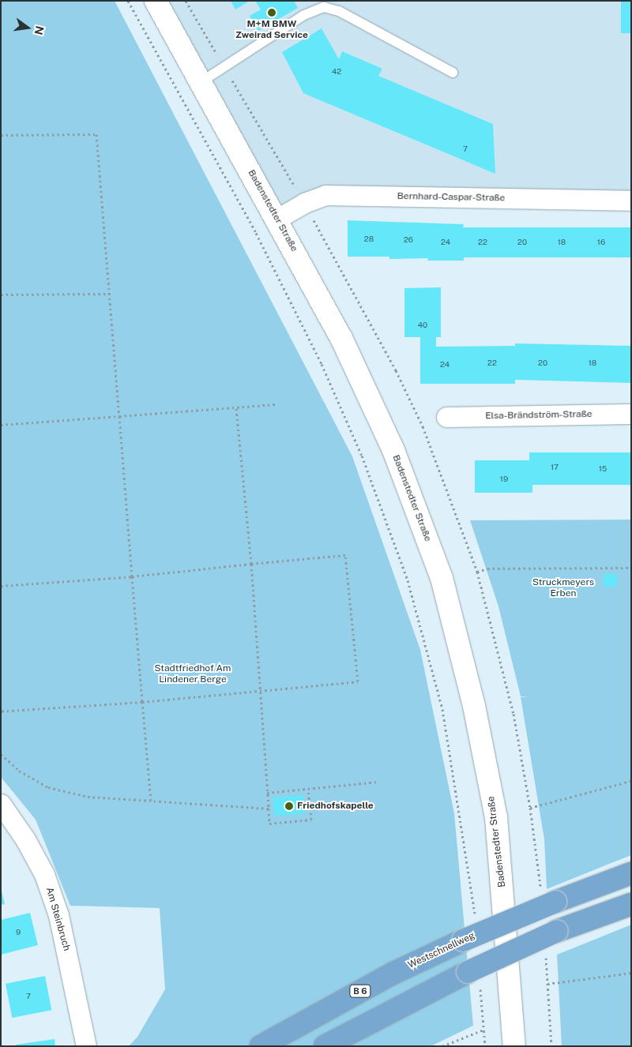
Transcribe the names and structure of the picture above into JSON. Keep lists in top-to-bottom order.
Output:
{
  "streets": {
    "highway": ["Westschnellweg", "B 6"],
    "street": [
      "Bernhard-Caspar-Straße",
      "Badenstedter Straße",
      "Elsa-Brändström-Straße",
      "Am Steinbruch"
    ]
  },
  "crossings": [
    ["Bernhard-Caspar-Straße", "Badenstedter Straße"]
  ],
  "parks": ["Struckmeyers Erben", "Stadtfriedhof Am Lindener Berge"],
  "places": ["M+M BMW Zweirad Service", "Friedhofskapelle"],
  "house_numbers": [
    "42",
    "7",
    "28",
    "26",
    "24",
    "22",
    "20",
    "18",
    "16",
    "40",
    "22",
    "20",
    "18",
    "24",
    "17",
    "15",
    "19",
    "9",
    "7"
  ],
  "north": "right"
}
